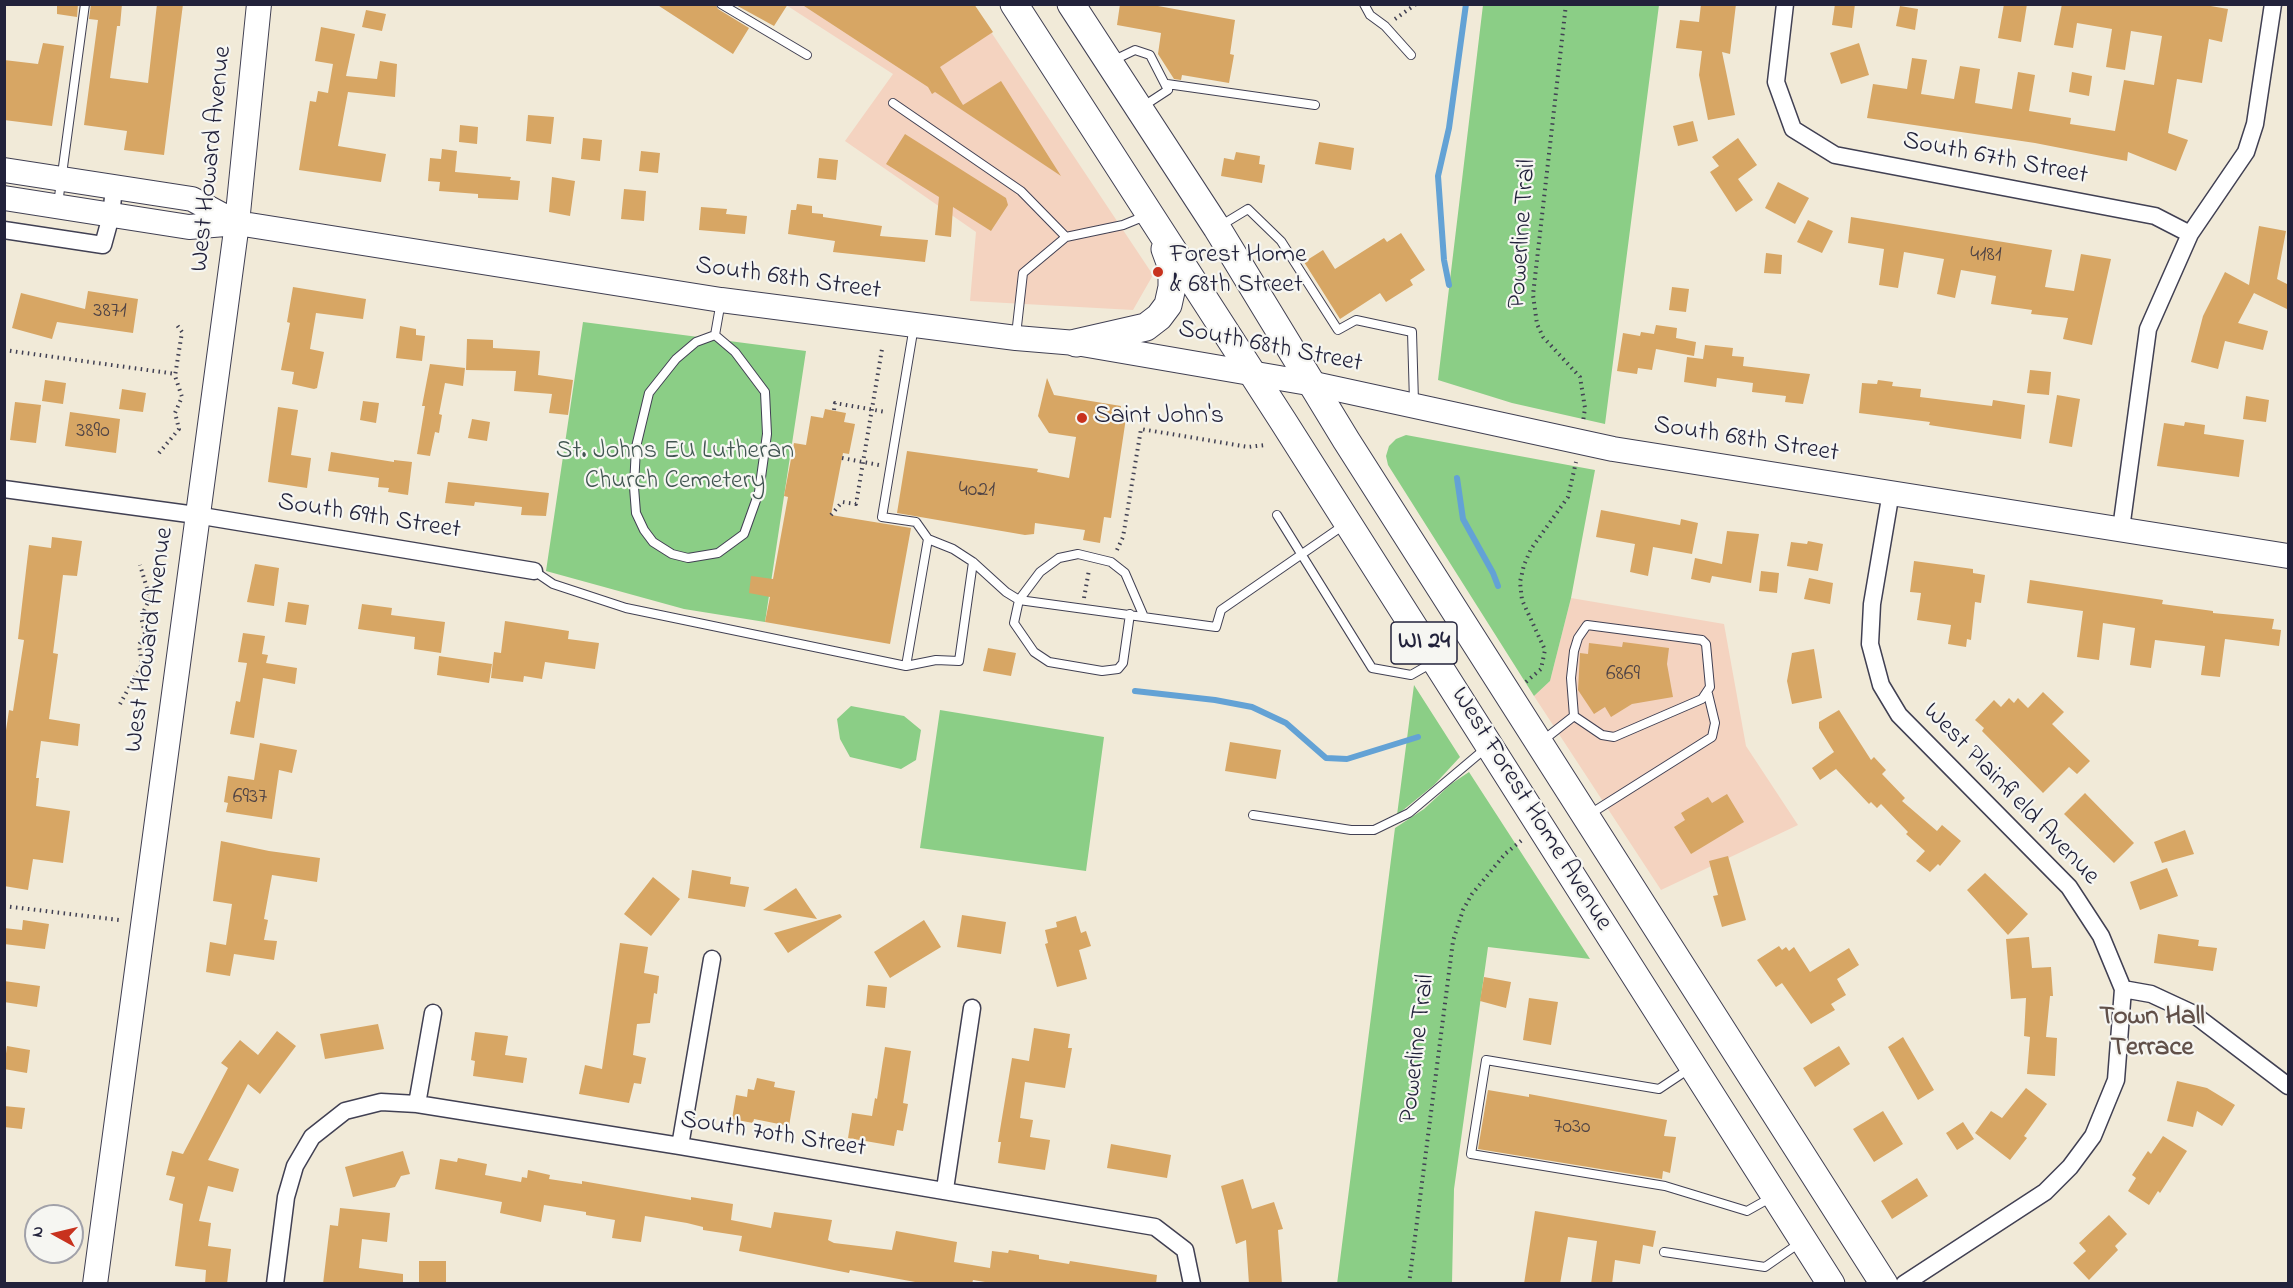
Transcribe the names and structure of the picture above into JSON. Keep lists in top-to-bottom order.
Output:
{
  "streets": {
    "main road": ["WI 24", "West Forest Home Avenue"],
    "street": [
      "West Howard Avenue",
      "South 67th Street",
      "South 68th Street",
      "South 69th Street",
      "West Plainfield Avenue",
      "South 70th Street"
    ],
    "path": ["Powerline Trail"]
  },
  "crossings": [
    ["West Howard Avenue", "South 68th Street"],
    ["West Howard Avenue", "South 69th Street"],
    ["Powerline Trail", "South 68th Street"],
    ["South 68th Street", "West Plainfield Avenue"],
    ["South 68th Street", "West Forest Home Avenue"]
  ],
  "districts": ["Town Hall Terrace"],
  "parks": ["St. Johns EU Lutheran Church Cemetery"],
  "places": ["Forest Home & 68th Street", "Saint John's"],
  "house_numbers": [
    "4181",
    "3871",
    "3890",
    "4021",
    "6869",
    "6937",
    "7030"
  ],
  "north": "left"
}
